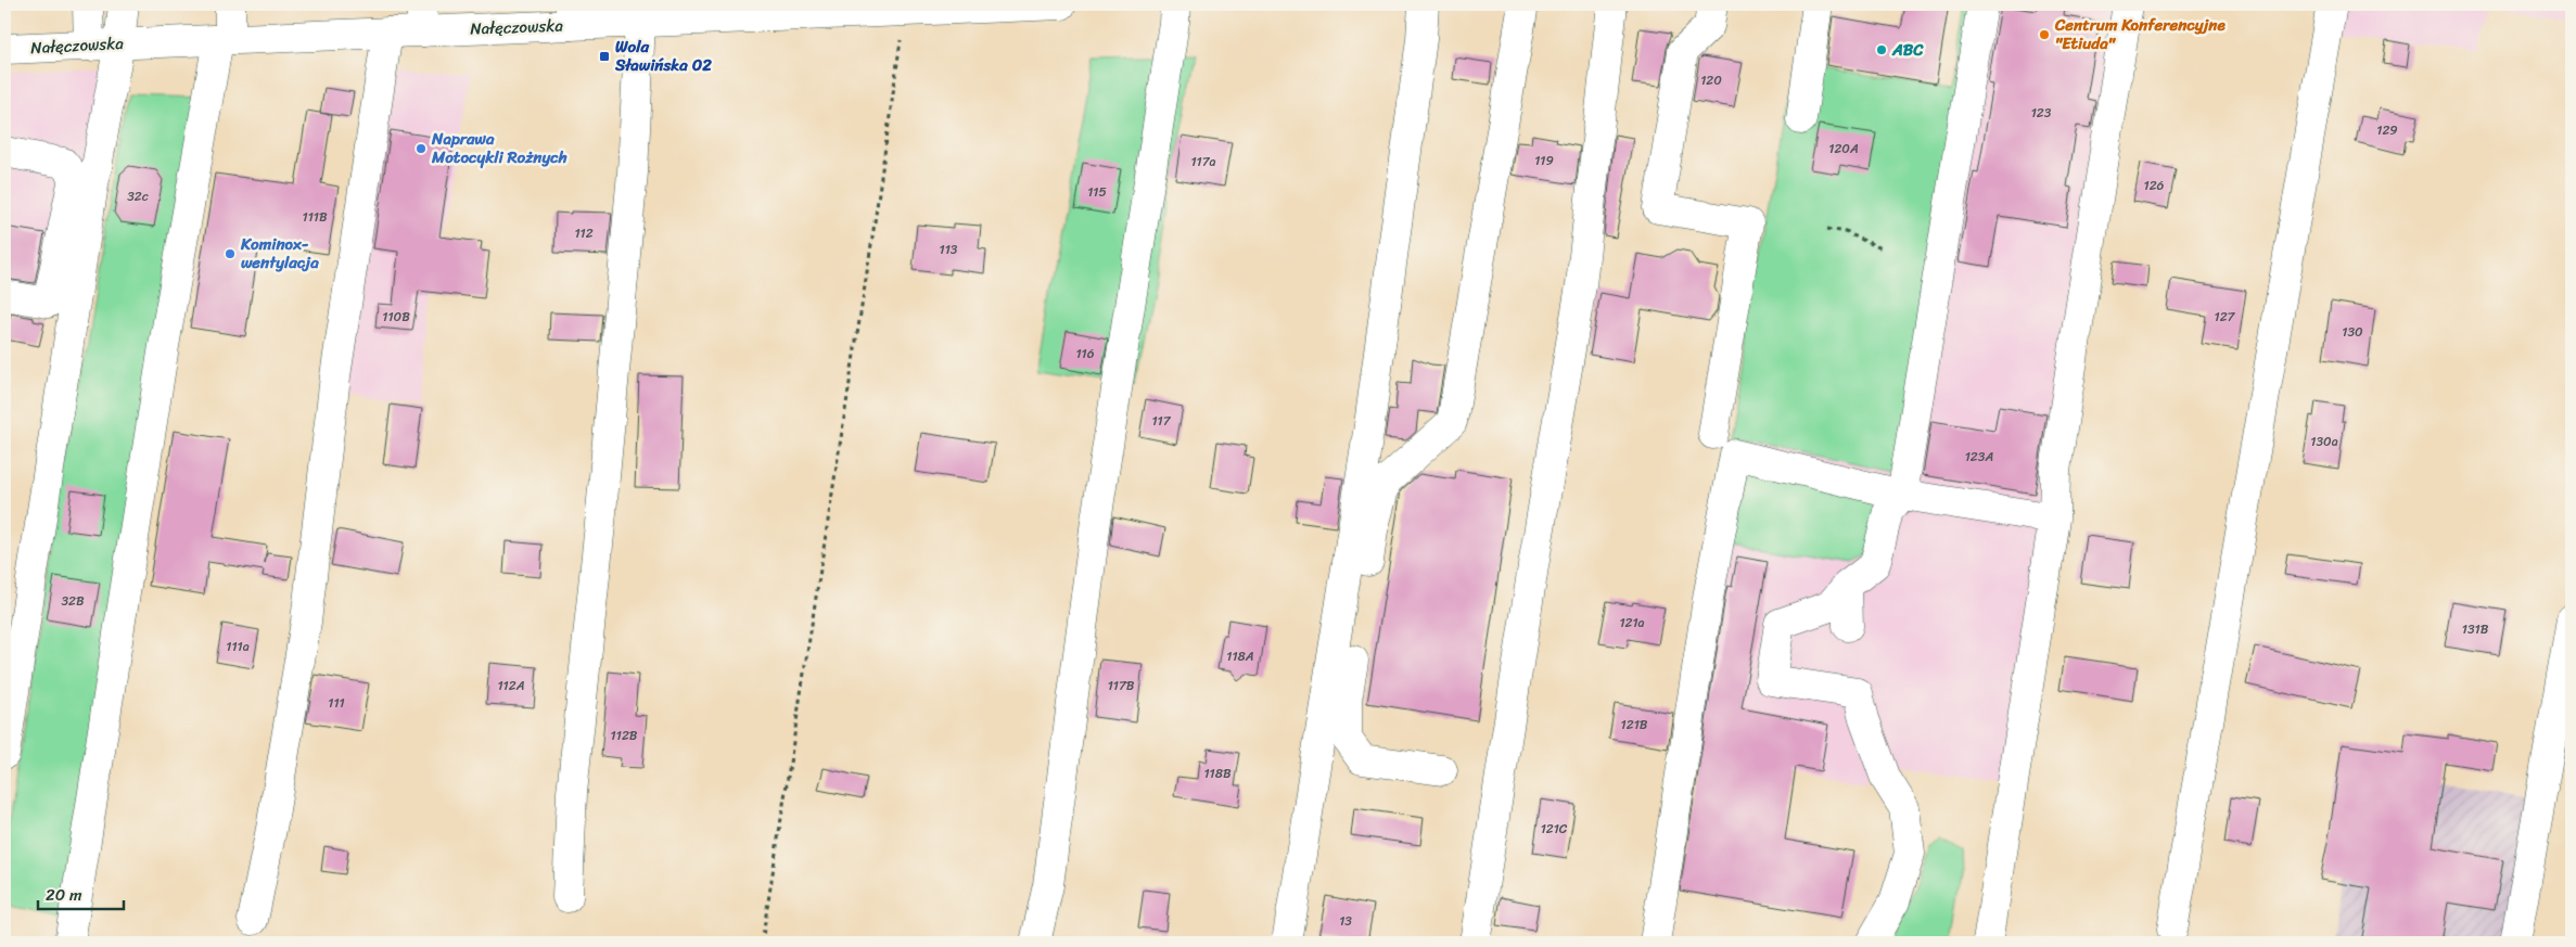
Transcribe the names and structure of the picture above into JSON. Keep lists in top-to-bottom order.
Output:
{
  "streets": {
    "main road": ["Nałęczowska"]
  },
  "places": {
    "other": [
      "Centrum Konferencyjne \"Etiuda\"",
      "ABC",
      "Naprawa Motocykli Rożnych",
      "Kominox- wentylacja"
    ],
    "transit": ["Wola Sławińska 02"]
  },
  "house_numbers": [
    "120",
    "123",
    "129",
    "120A",
    "119",
    "117a",
    "126",
    "115",
    "32c",
    "111B",
    "112",
    "113",
    "110B",
    "127",
    "130",
    "116",
    "117",
    "130a",
    "123A",
    "32B",
    "121a",
    "131B",
    "111a",
    "118A",
    "112A",
    "117B",
    "111",
    "121B",
    "112B",
    "118B",
    "121C",
    "13"
  ],
  "scale_bar": "20 m"
}
